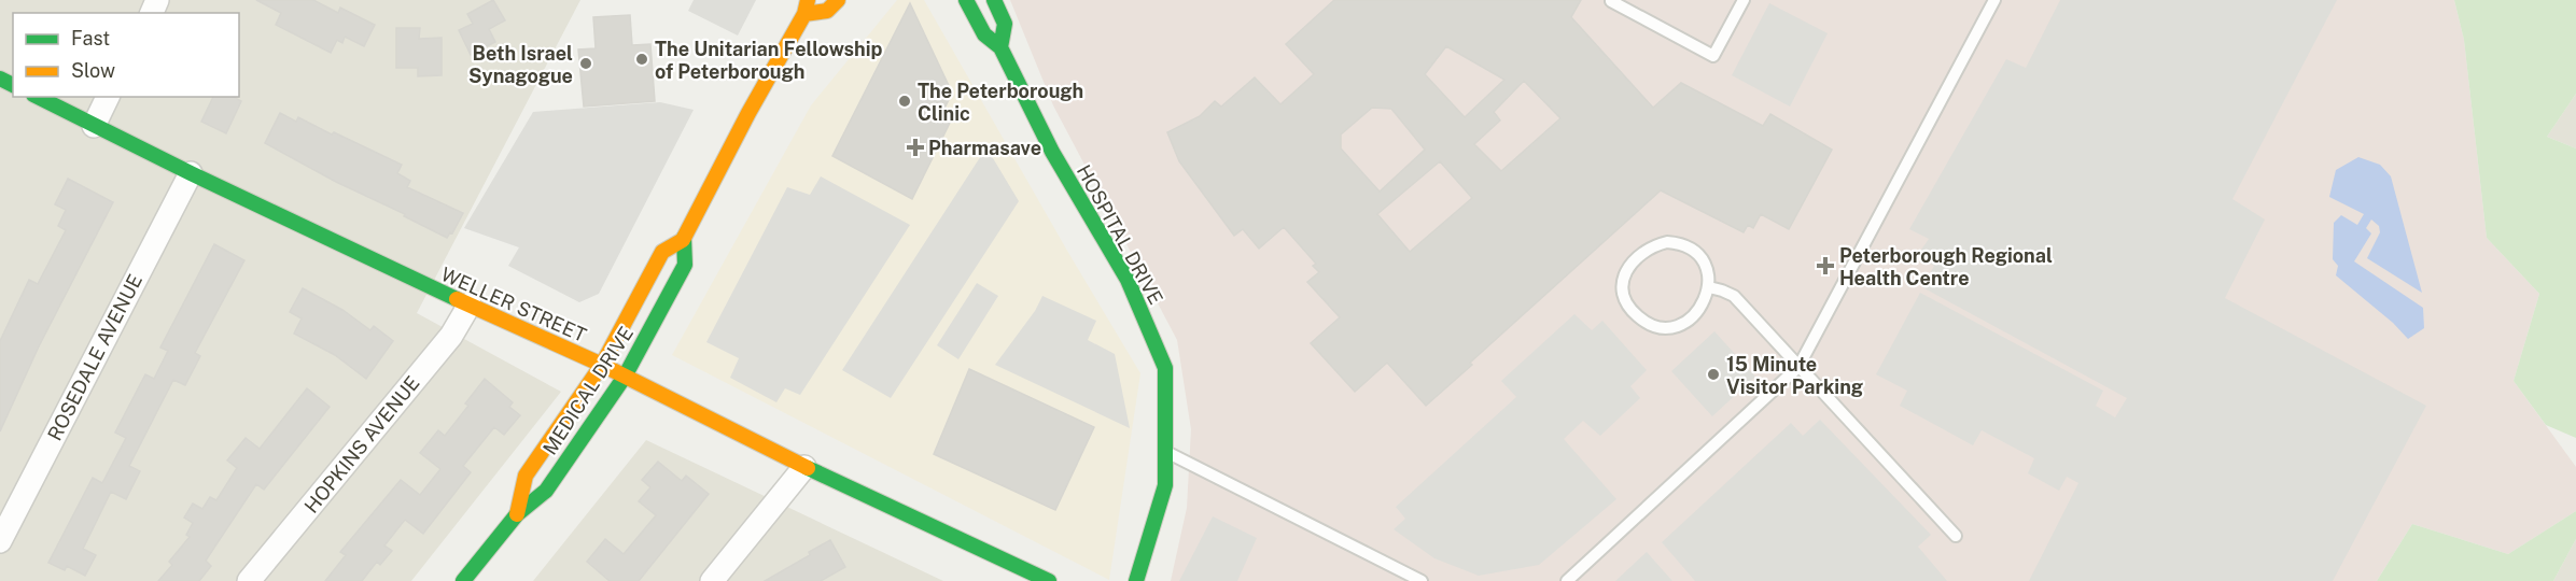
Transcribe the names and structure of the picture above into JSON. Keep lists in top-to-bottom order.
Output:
{
  "streets": {
    "street": [
      "HOSPITAL DRIVE",
      "WELLER STREET",
      "ROSEDALE AVENUE",
      "MEDICAL DRIVE",
      "HOPKINS AVENUE"
    ]
  },
  "crossings": [
    ["WELLER STREET", "ROSEDALE AVENUE"],
    ["WELLER STREET", "MEDICAL DRIVE"],
    ["WELLER STREET", "HOPKINS AVENUE"]
  ],
  "places": {
    "other": [
      "The Unitarian Fellowship of Peterborough",
      "Beth Israel Synagogue",
      "The Peterborough Clinic",
      "15 Minute Visitor Parking"
    ],
    "health": ["Pharmasave", "Peterborough Regional Health Centre"]
  },
  "legend": ["Fast", "Slow"]
}
